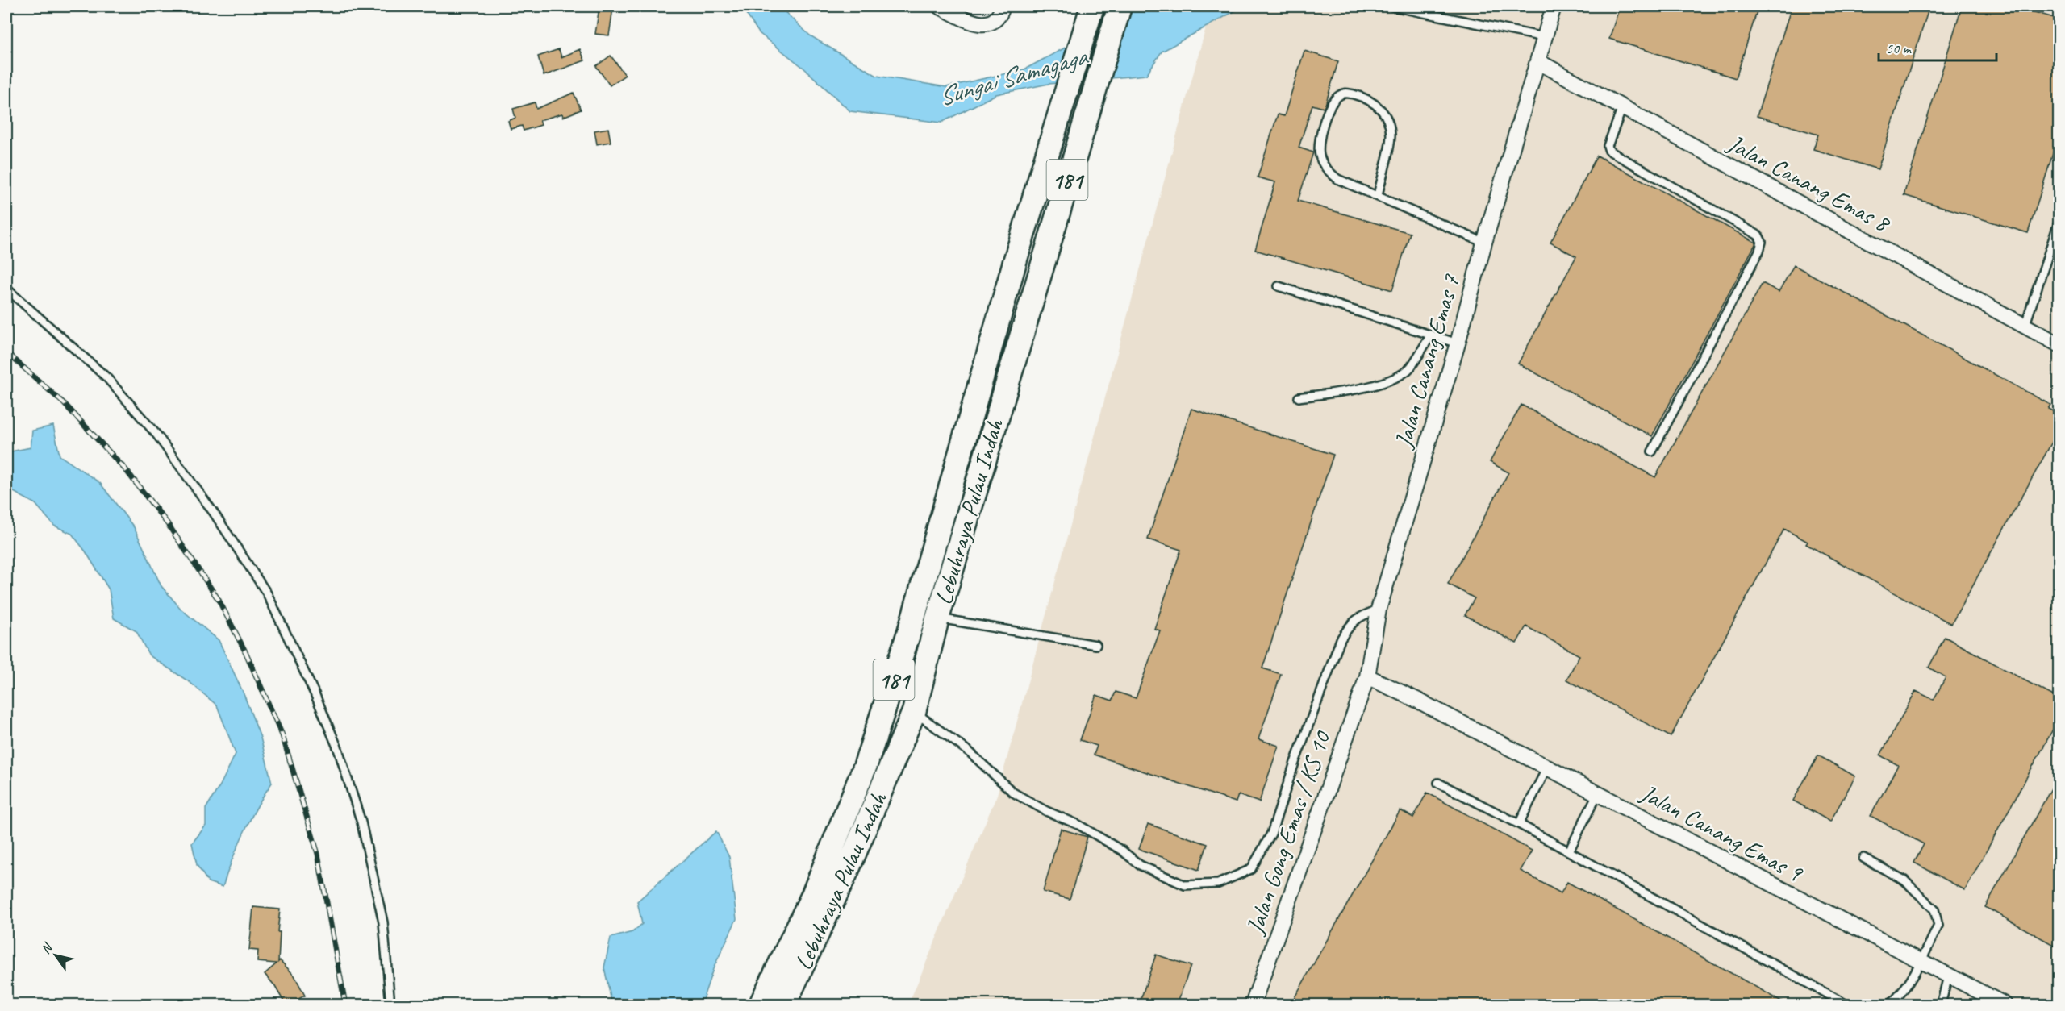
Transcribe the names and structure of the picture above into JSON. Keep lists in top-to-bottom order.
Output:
{
  "streets": {
    "main road": ["181", "Lebuhraya Pulau Indah"],
    "street": [
      "Jalan Canang Emas 8",
      "Jalan Canang Emas 7",
      "Jalan Gong Emas / KS 10",
      "Jalan Canang Emas 9"
    ]
  },
  "crossings": [
    ["Jalan Canang Emas 8", "Jalan Canang Emas 7"],
    ["Jalan Canang Emas 7", "Jalan Gong Emas / KS 10"],
    ["Jalan Canang Emas 7", "Jalan Canang Emas 9"],
    ["Jalan Gong Emas / KS 10", "Jalan Canang Emas 9"]
  ],
  "water": ["Sungai Samagaga"],
  "scale_bar": "50 m",
  "north": "top left"
}
